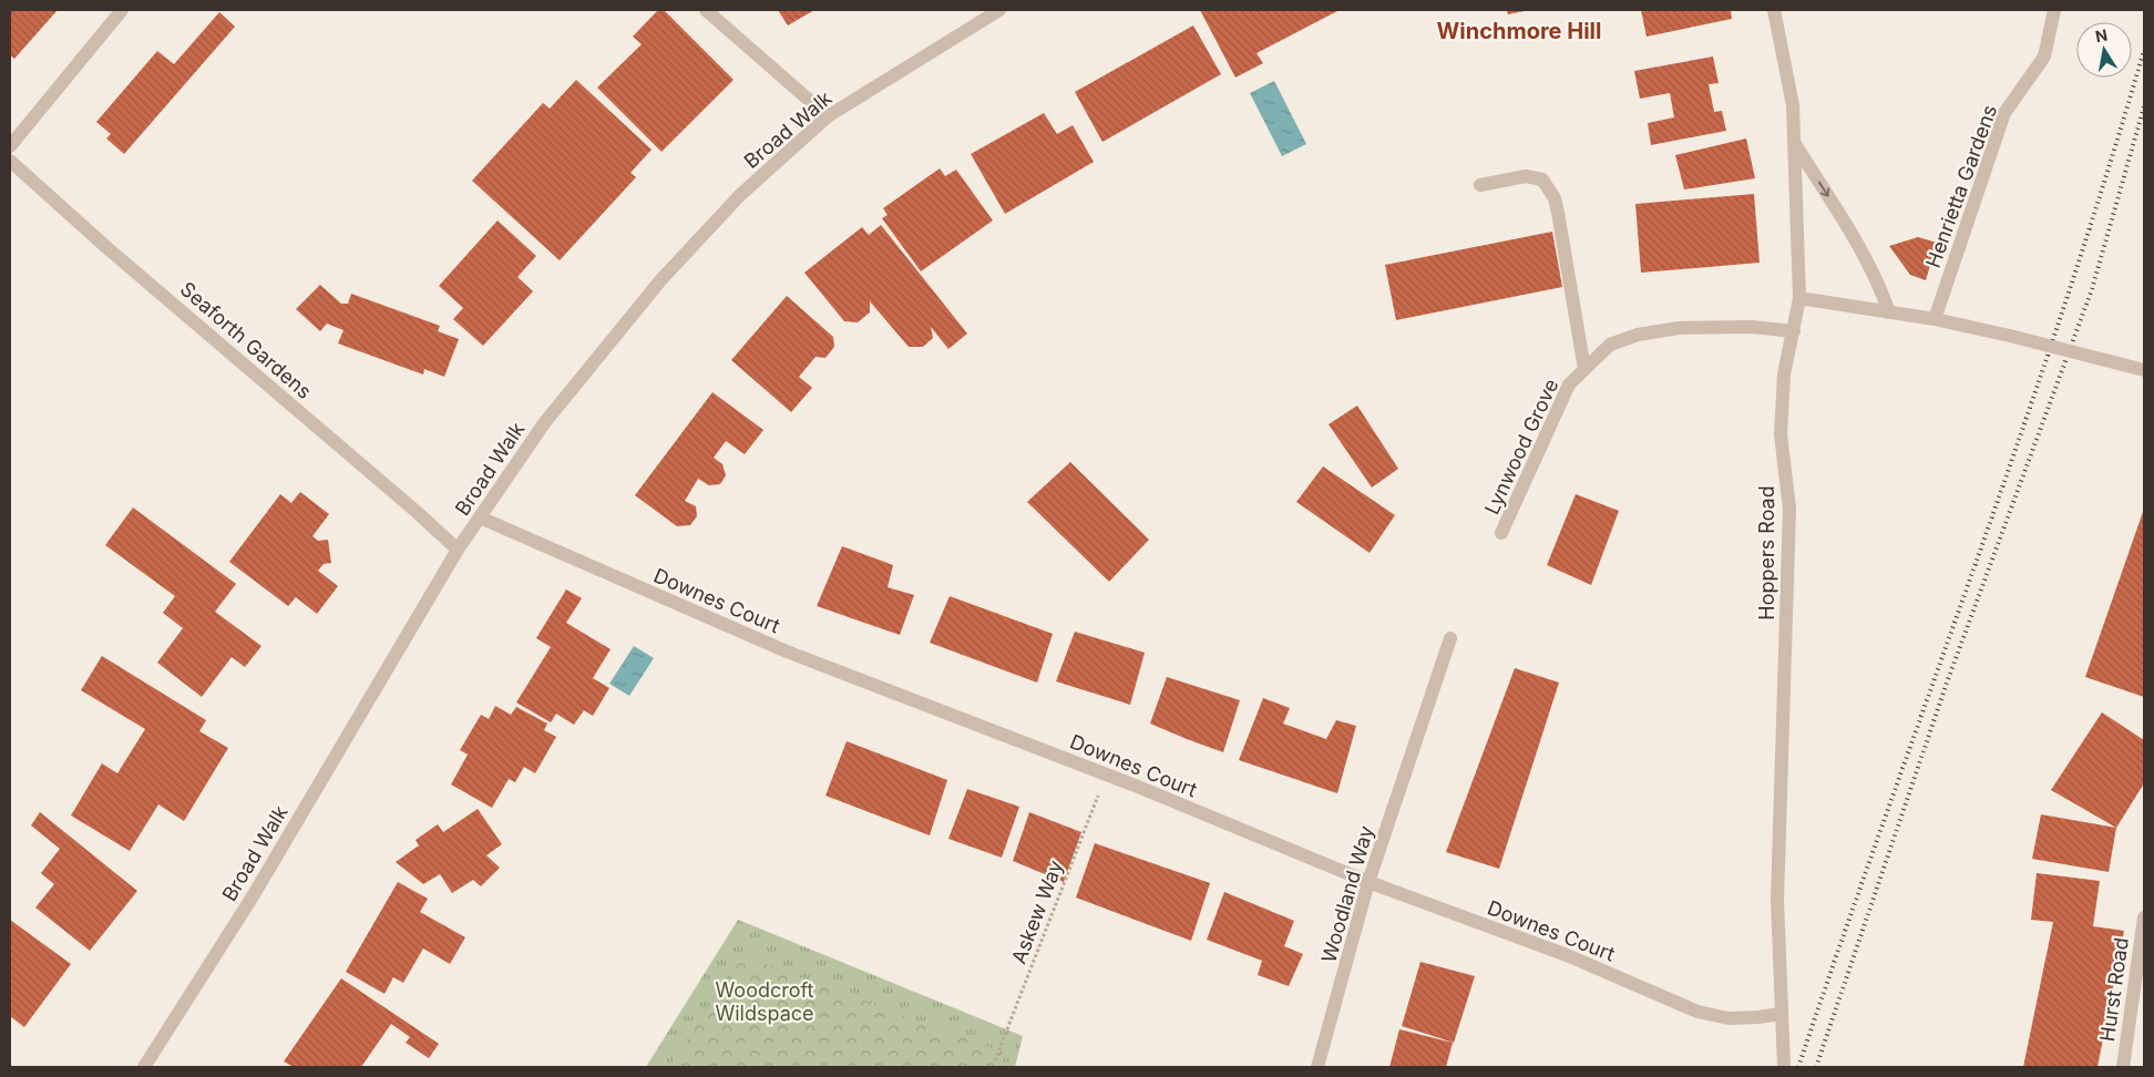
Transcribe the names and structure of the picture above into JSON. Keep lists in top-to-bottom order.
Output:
{
  "streets": {
    "street": [
      "Broad Walk",
      "Henrietta Gardens",
      "Seaforth Gardens",
      "Lynwood Grove",
      "Hoppers Road",
      "Downes Court",
      "Woodland Way",
      "Hurst Road"
    ],
    "path": ["Askew Way"]
  },
  "crossings": [
    ["Broad Walk", "Seaforth Gardens"],
    ["Broad Walk", "Downes Court"],
    ["Lynwood Grove", "Hoppers Road"],
    ["Hoppers Road", "Downes Court"],
    ["Downes Court", "Woodland Way"],
    ["Downes Court", "Askew Way"]
  ],
  "districts": ["Winchmore Hill"],
  "parks": ["Woodcroft Wildspace"],
  "north": "top"
}
